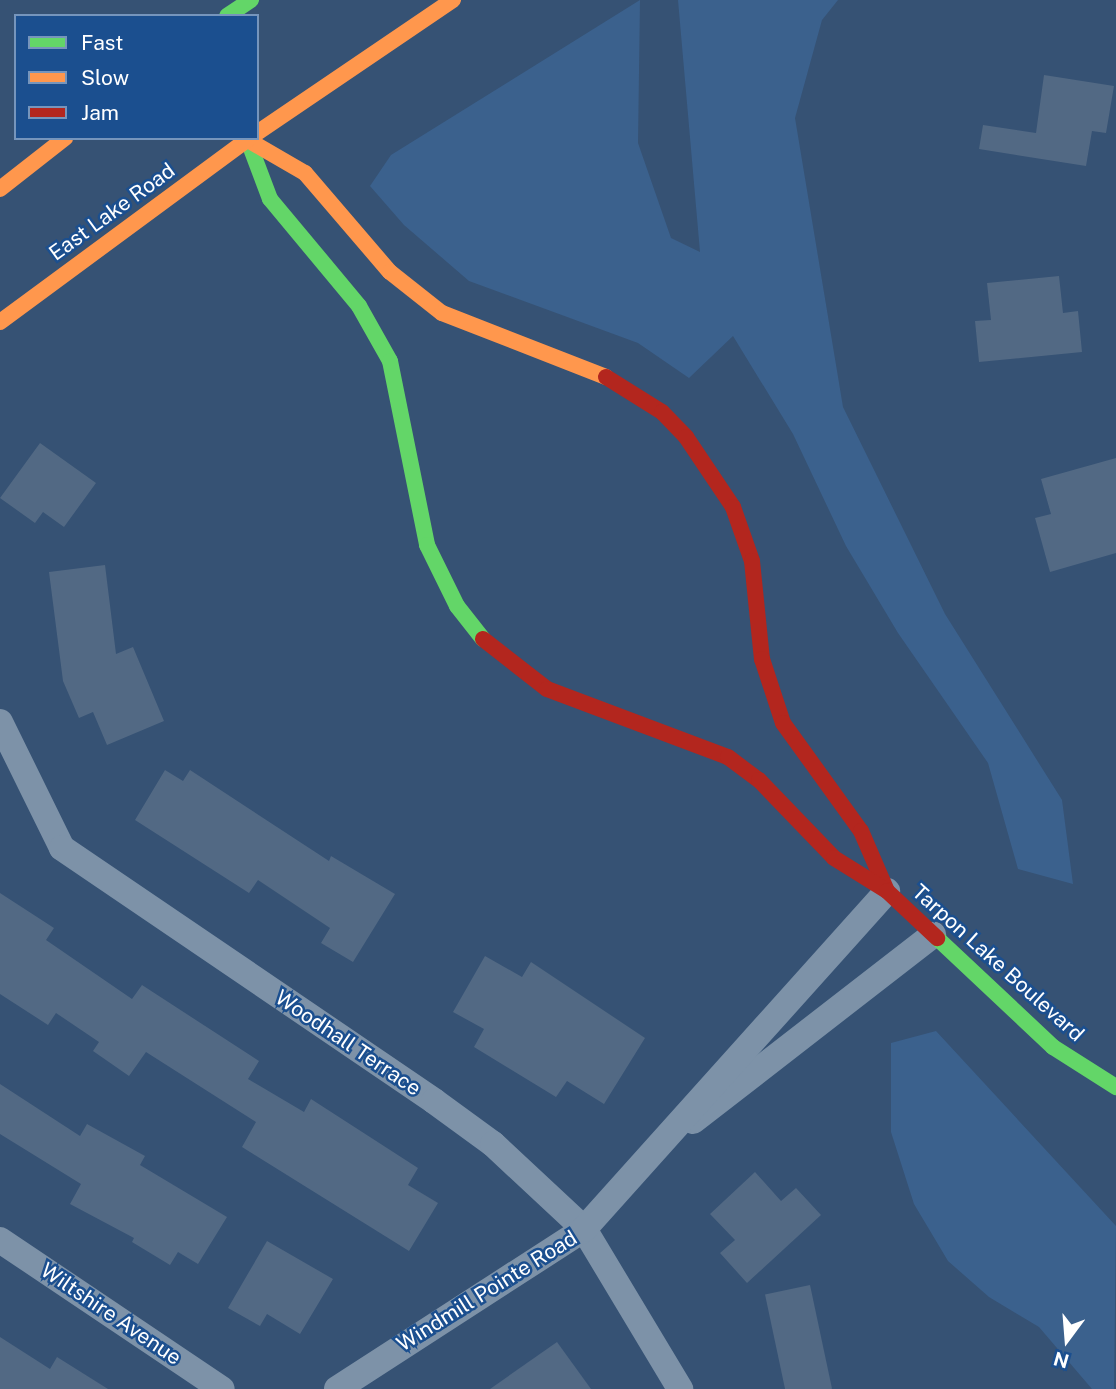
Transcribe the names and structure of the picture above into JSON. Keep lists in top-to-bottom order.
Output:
{
  "streets": {
    "street": [
      "East Lake Road",
      "Tarpon Lake Boulevard",
      "Woodhall Terrace",
      "Windmill Pointe Road",
      "Wiltshire Avenue"
    ]
  },
  "crossings": [
    ["Tarpon Lake Boulevard", "Windmill Pointe Road"],
    ["Woodhall Terrace", "Windmill Pointe Road"]
  ],
  "legend": ["Fast", "Slow", "Jam"],
  "north": "bottom"
}
